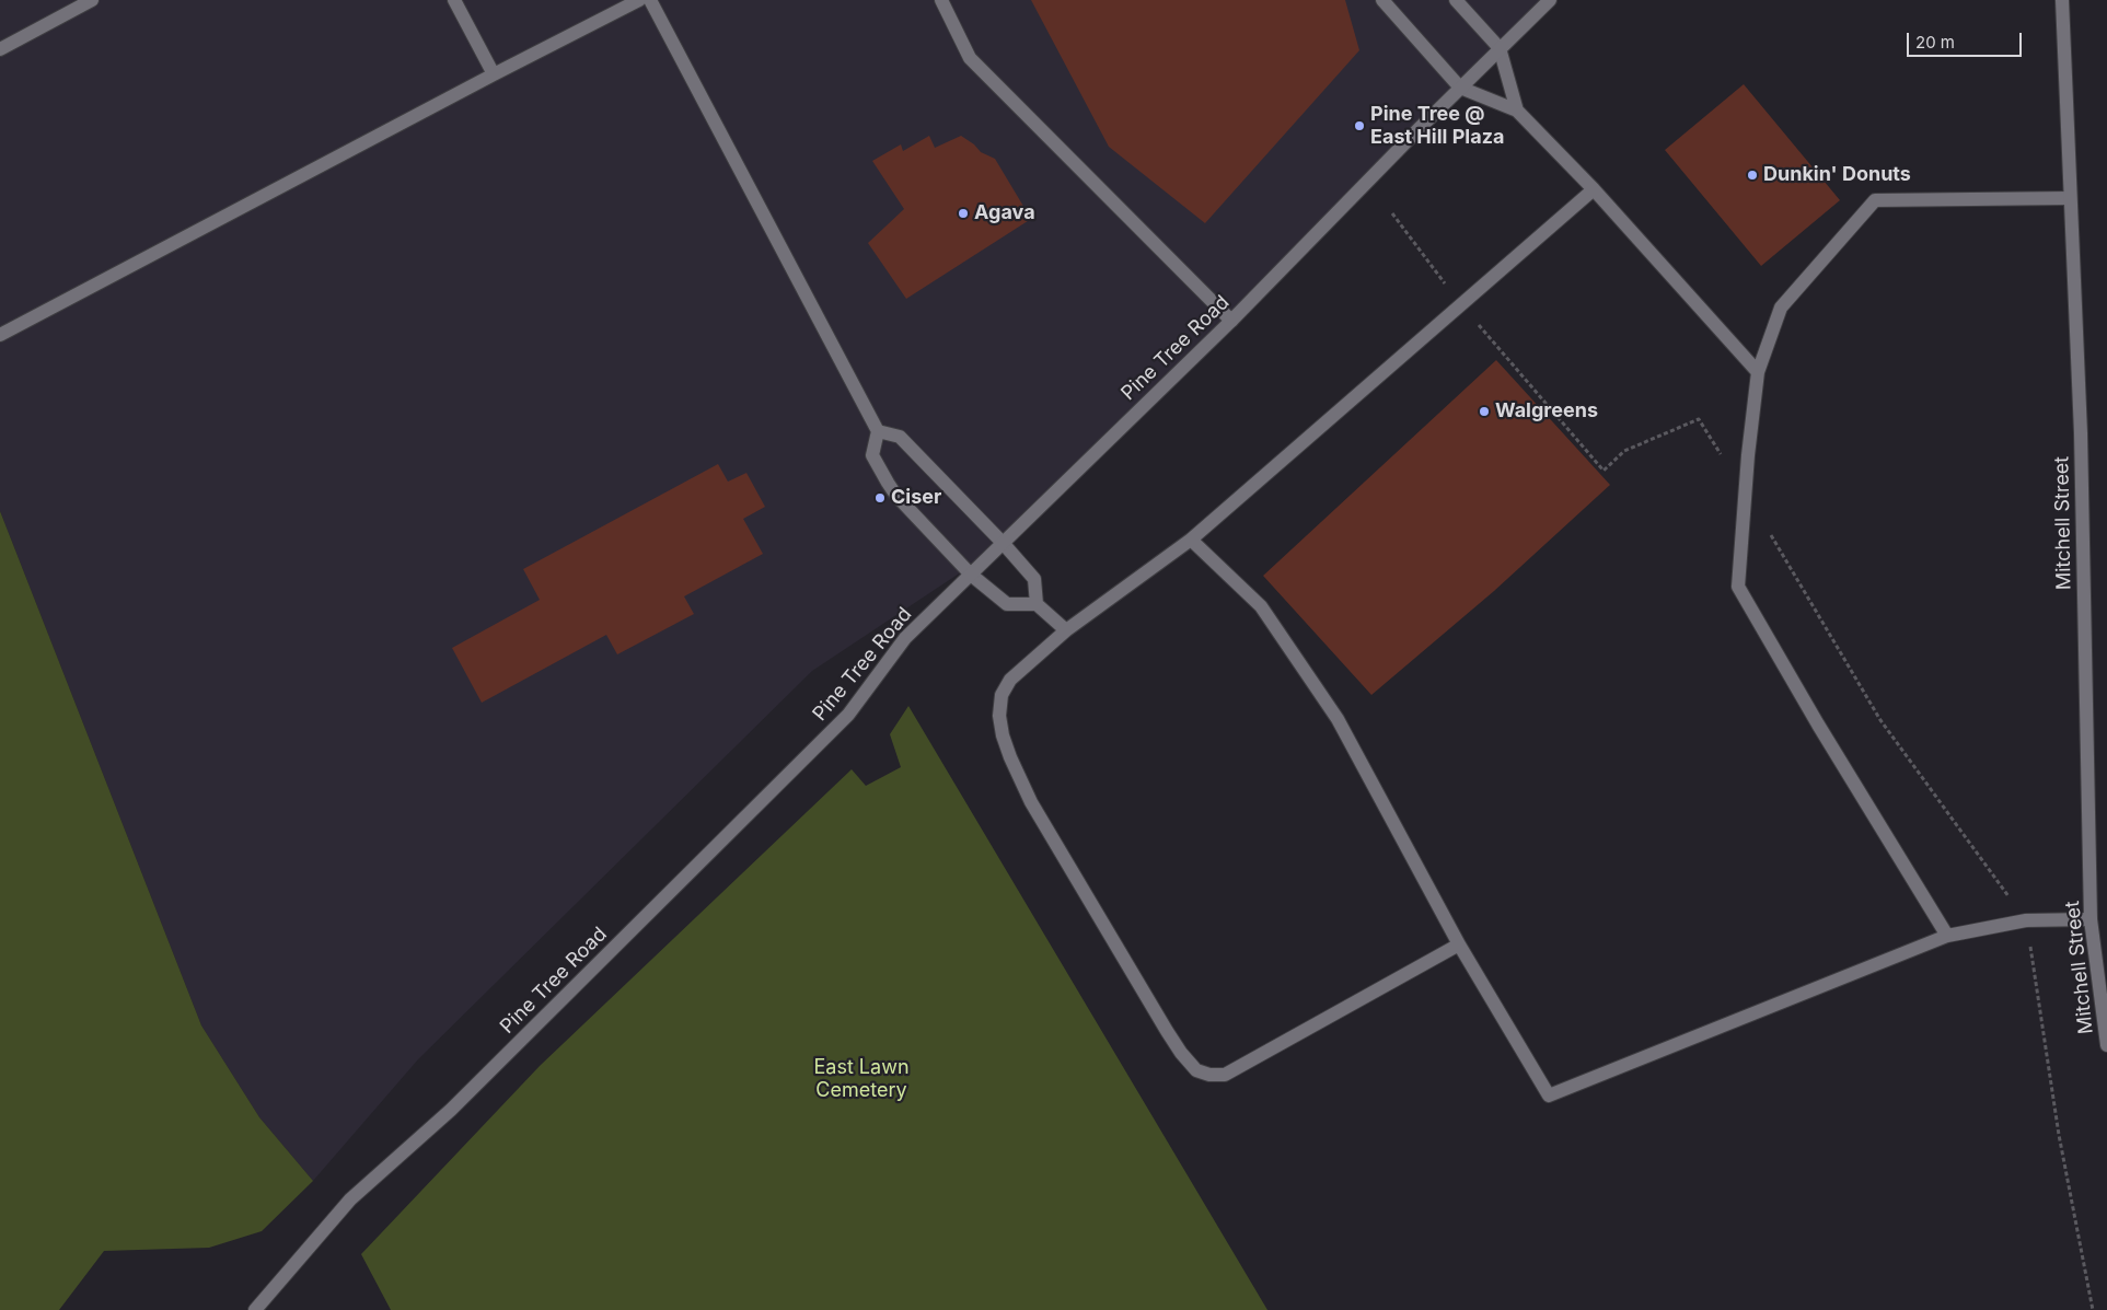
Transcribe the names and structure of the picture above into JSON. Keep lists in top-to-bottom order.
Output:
{
  "streets": {
    "street": ["Pine Tree Road", "Mitchell Street"]
  },
  "parks": ["East Lawn Cemetery"],
  "places": [
    "Pine Tree @ East Hill Plaza",
    "Dunkin' Donuts",
    "Agava",
    "Walgreens",
    "Ciser"
  ],
  "scale_bar": "20 m"
}
